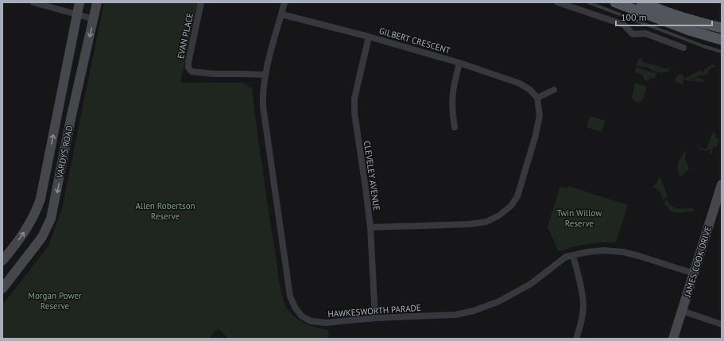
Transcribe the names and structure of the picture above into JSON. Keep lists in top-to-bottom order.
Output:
{
  "streets": {
    "main road": ["VARDYS ROAD", "JAMES COOK DRIVE"],
    "street": [
      "EVAN PLACE",
      "GILBERT CRESCENT",
      "CLEVELEY AVENUE",
      "HAWKESWORTH PARADE"
    ]
  },
  "crossings": [
    ["EVAN PLACE", "HAWKESWORTH PARADE"],
    ["GILBERT CRESCENT", "CLEVELEY AVENUE"],
    ["GILBERT CRESCENT", "HAWKESWORTH PARADE"],
    ["CLEVELEY AVENUE", "HAWKESWORTH PARADE"],
    ["JAMES COOK DRIVE", "HAWKESWORTH PARADE"]
  ],
  "parks": ["Allen Robertson Reserve", "Twin Willow Reserve", "Morgan Power Reserve"],
  "scale_bar": "100 m"
}
